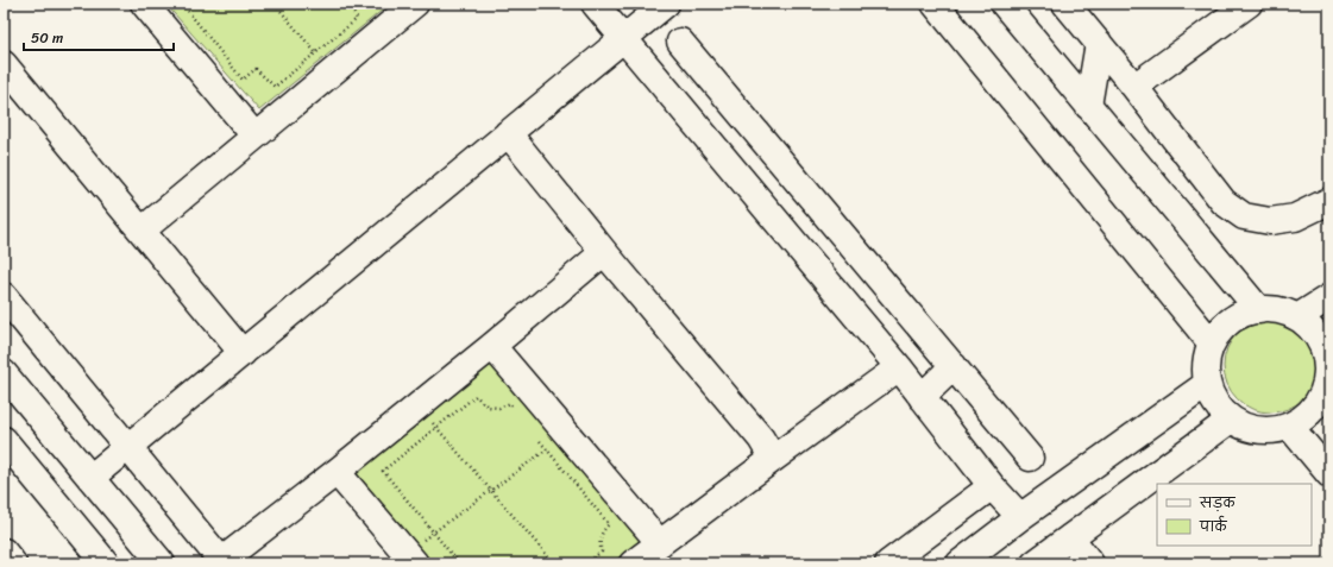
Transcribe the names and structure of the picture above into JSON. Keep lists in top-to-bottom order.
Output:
{
  "legend": ["सड़क", "पार्क"],
  "scale_bar": "50 m"
}
